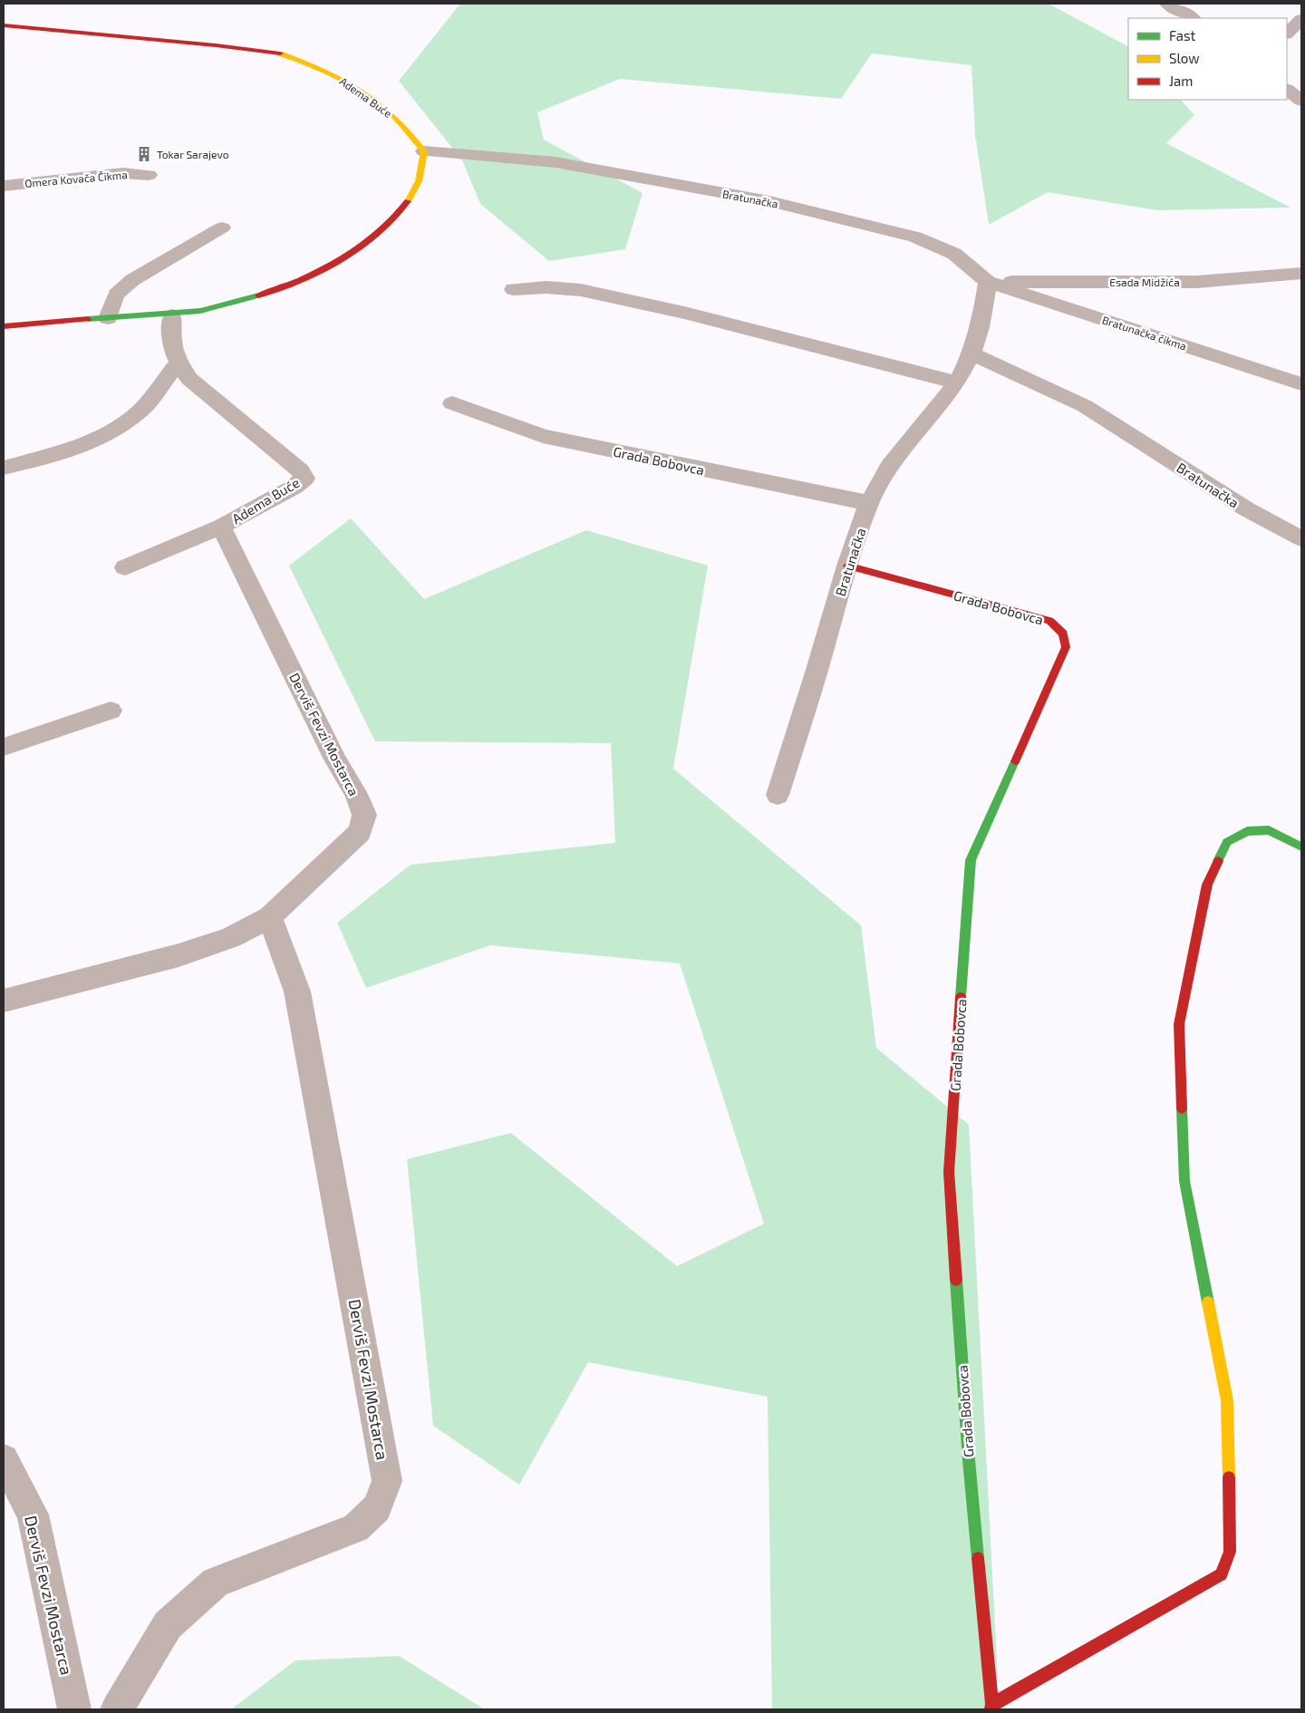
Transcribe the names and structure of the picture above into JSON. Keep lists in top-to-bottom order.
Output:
{
  "streets": {
    "street": [
      "Adema Buće",
      "Omera Kovača Čikma",
      "Bratunačka",
      "Esada Midžića",
      "Bratunačka čikma",
      "Grada Bobovca",
      "Derviš Fevzi Mostarca"
    ]
  },
  "crossings": [
    ["Adema Buće", "Bratunačka"],
    ["Adema Buće", "Derviš Fevzi Mostarca"],
    ["Bratunačka", "Esada Midžića"],
    ["Bratunačka", "Bratunačka čikma"],
    ["Bratunačka", "Grada Bobovca"],
    ["Esada Midžića", "Bratunačka čikma"]
  ],
  "places": {
    "building": ["Tokar Sarajevo"]
  },
  "legend": ["Fast", "Slow", "Jam"]
}
